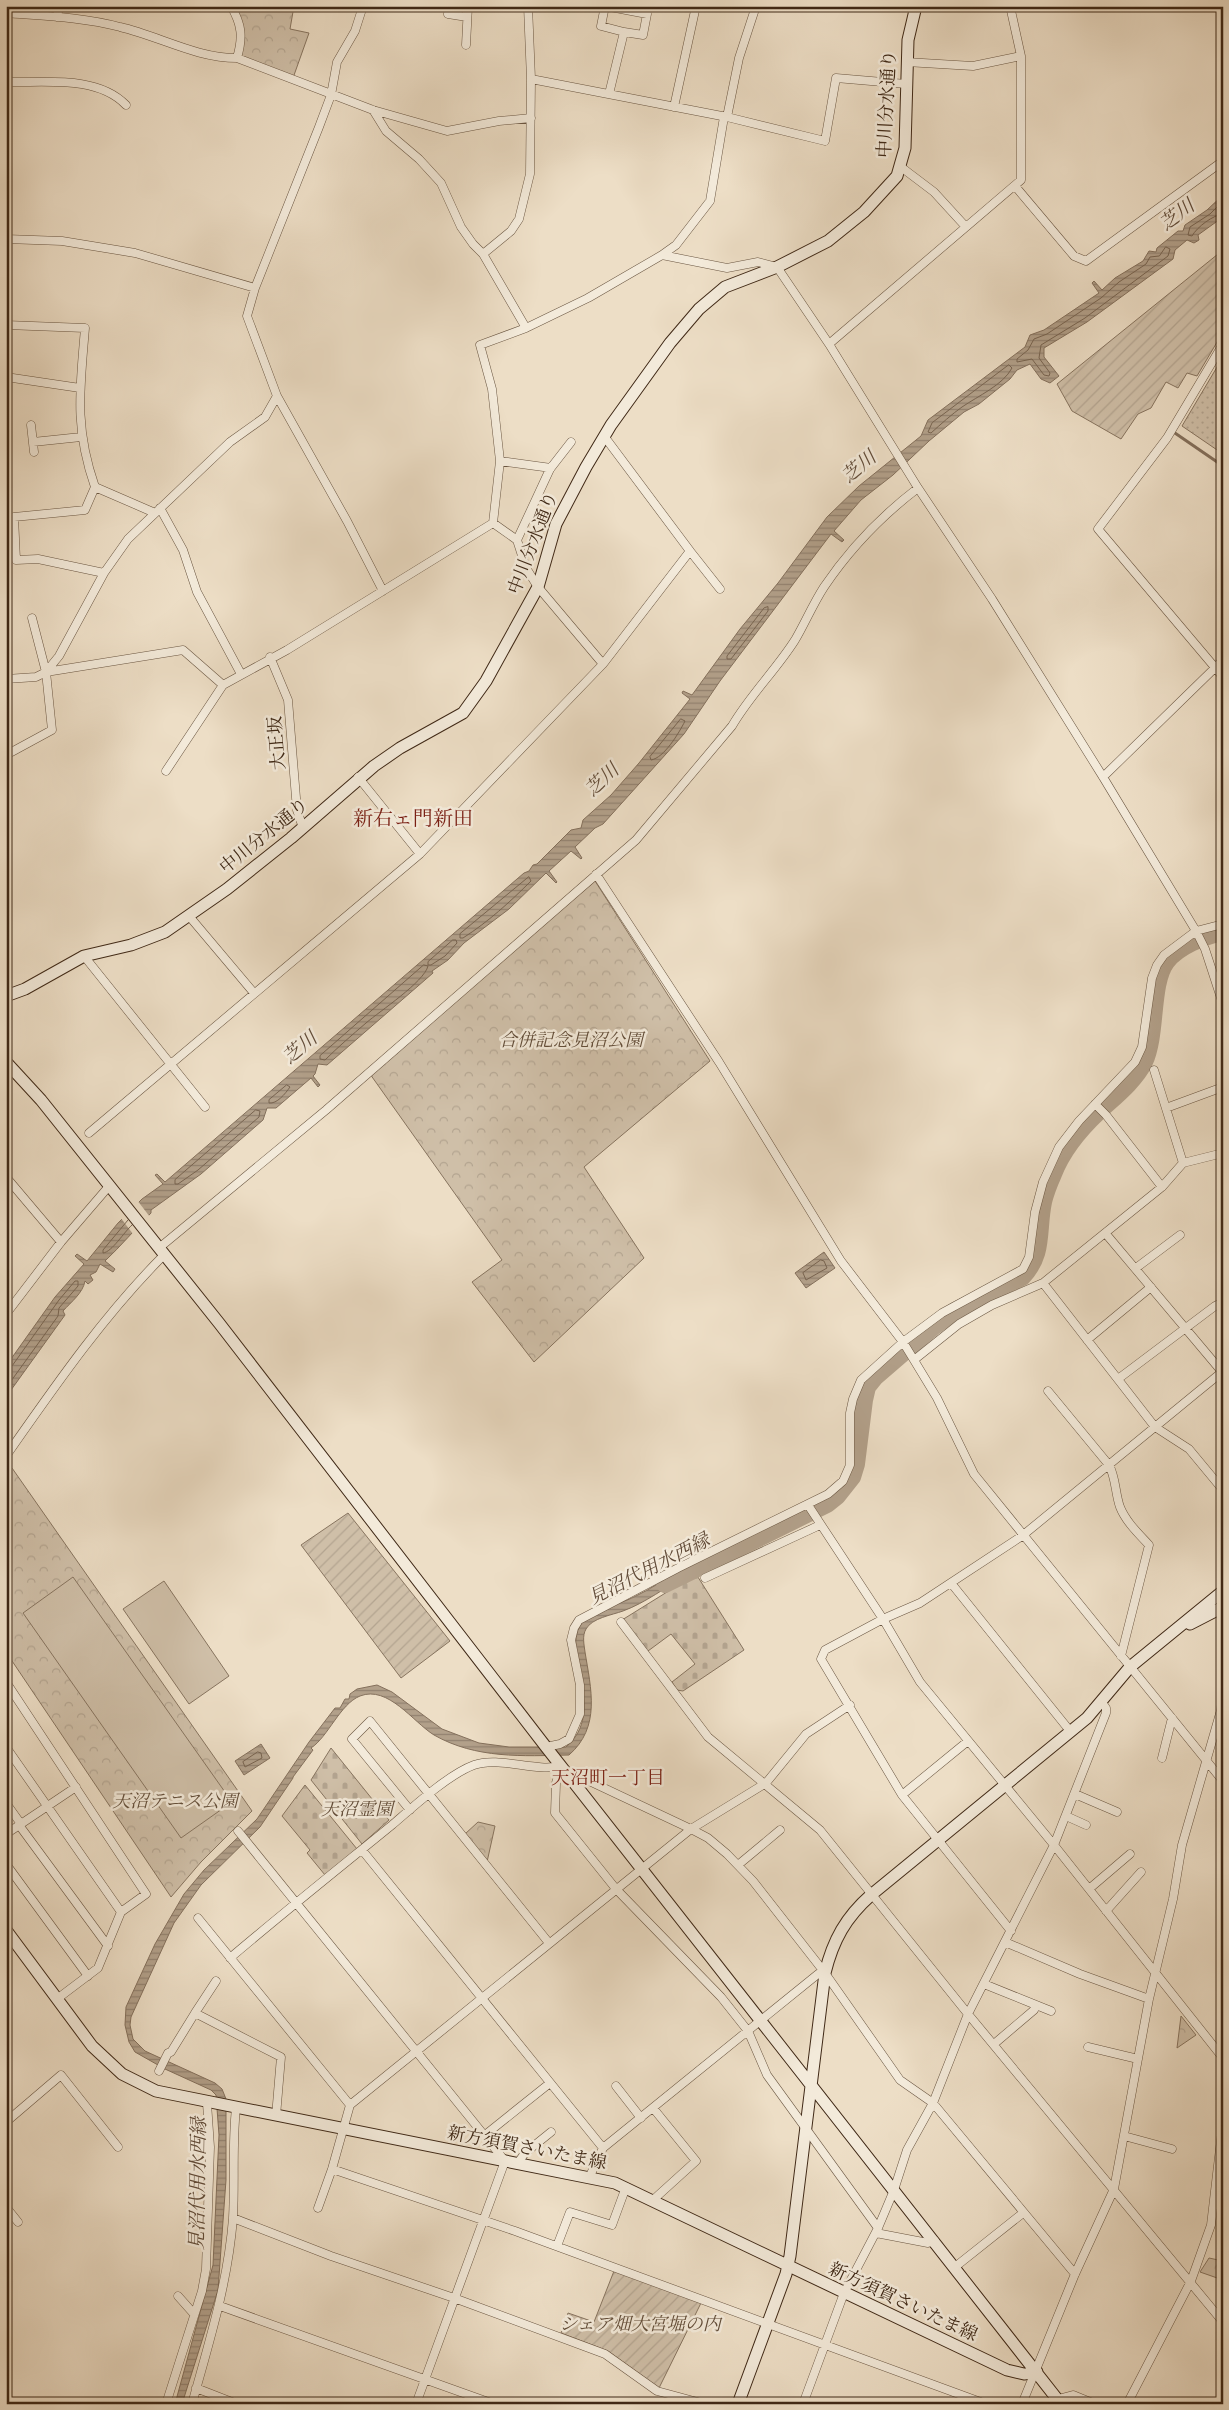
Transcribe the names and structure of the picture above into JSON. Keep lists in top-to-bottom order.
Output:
{
  "streets": {
    "street": ["中川分水通り", "大正坂", "新方須賀さいたま線"]
  },
  "crossings": [
    ["中川分水通り", "大正坂"]
  ],
  "districts": ["新右ェ門新田", "天沼町一丁目"],
  "water": ["芝川", "見沼代用水西縁"],
  "parks": [
    "合併記念見沼公園",
    "天沼テニス公園",
    "天沼霊園",
    "シェア畑大宮堀の内"
  ]
}
